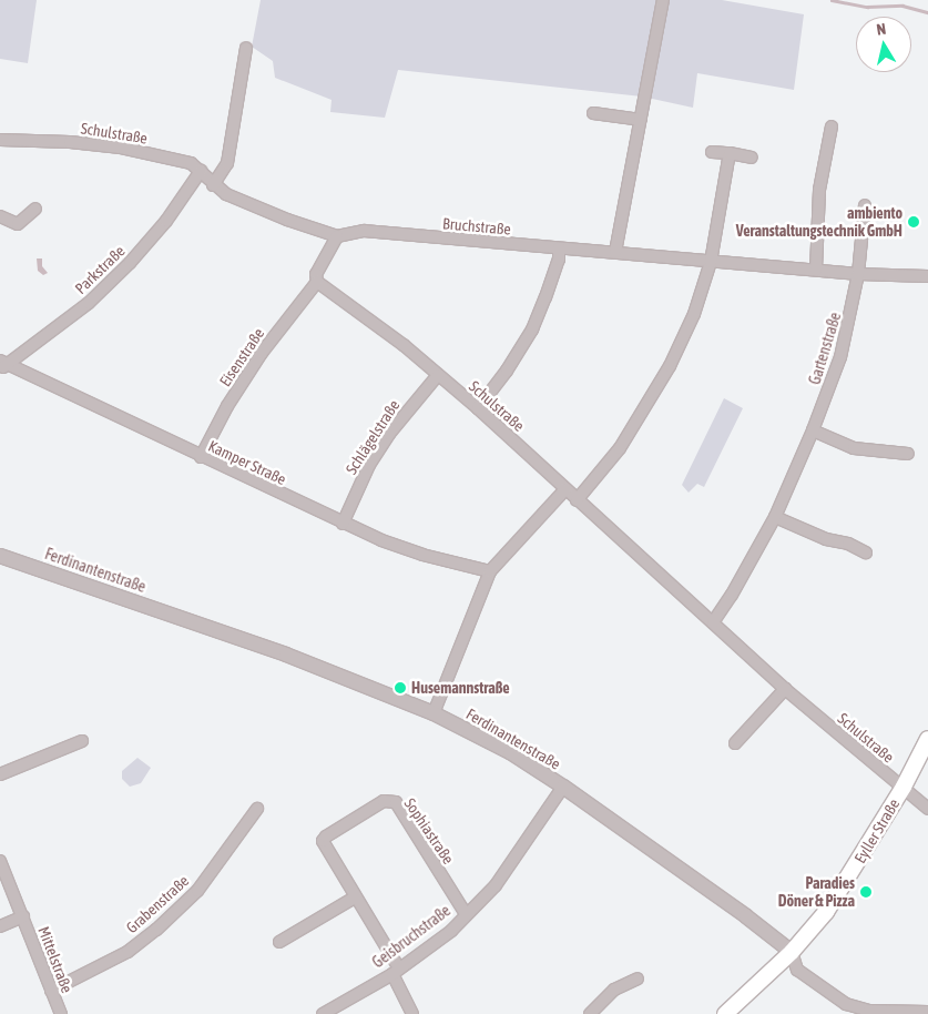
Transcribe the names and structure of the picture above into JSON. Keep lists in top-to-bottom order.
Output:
{
  "streets": {
    "main road": ["Eyller Straße"],
    "street": [
      "Schulstraße",
      "Bruchstraße",
      "Parkstraße",
      "Gartenstraße",
      "Eisenstraße",
      "Schlägelstraße",
      "Kamper Straße",
      "Ferdinantenstraße",
      "Sophiastraße",
      "Grabenstraße",
      "Geisbruchstraße",
      "Mittelstraße"
    ]
  },
  "crossings": [
    ["Schulstraße", "Bruchstraße"],
    ["Schulstraße", "Parkstraße"],
    ["Schulstraße", "Gartenstraße"],
    ["Schulstraße", "Eisenstraße"],
    ["Schulstraße", "Schlägelstraße"],
    ["Schulstraße", "Eyller Straße"],
    ["Bruchstraße", "Gartenstraße"],
    ["Parkstraße", "Kamper Straße"],
    ["Eisenstraße", "Kamper Straße"],
    ["Schlägelstraße", "Kamper Straße"],
    ["Ferdinantenstraße", "Eyller Straße"],
    ["Ferdinantenstraße", "Geisbruchstraße"],
    ["Sophiastraße", "Geisbruchstraße"],
    ["Grabenstraße", "Mittelstraße"]
  ],
  "places": ["ambiento Veranstaltungstechnik GmbH", "Husemannstraße", "Paradies Döner & Pizza"],
  "north": "top"
}
